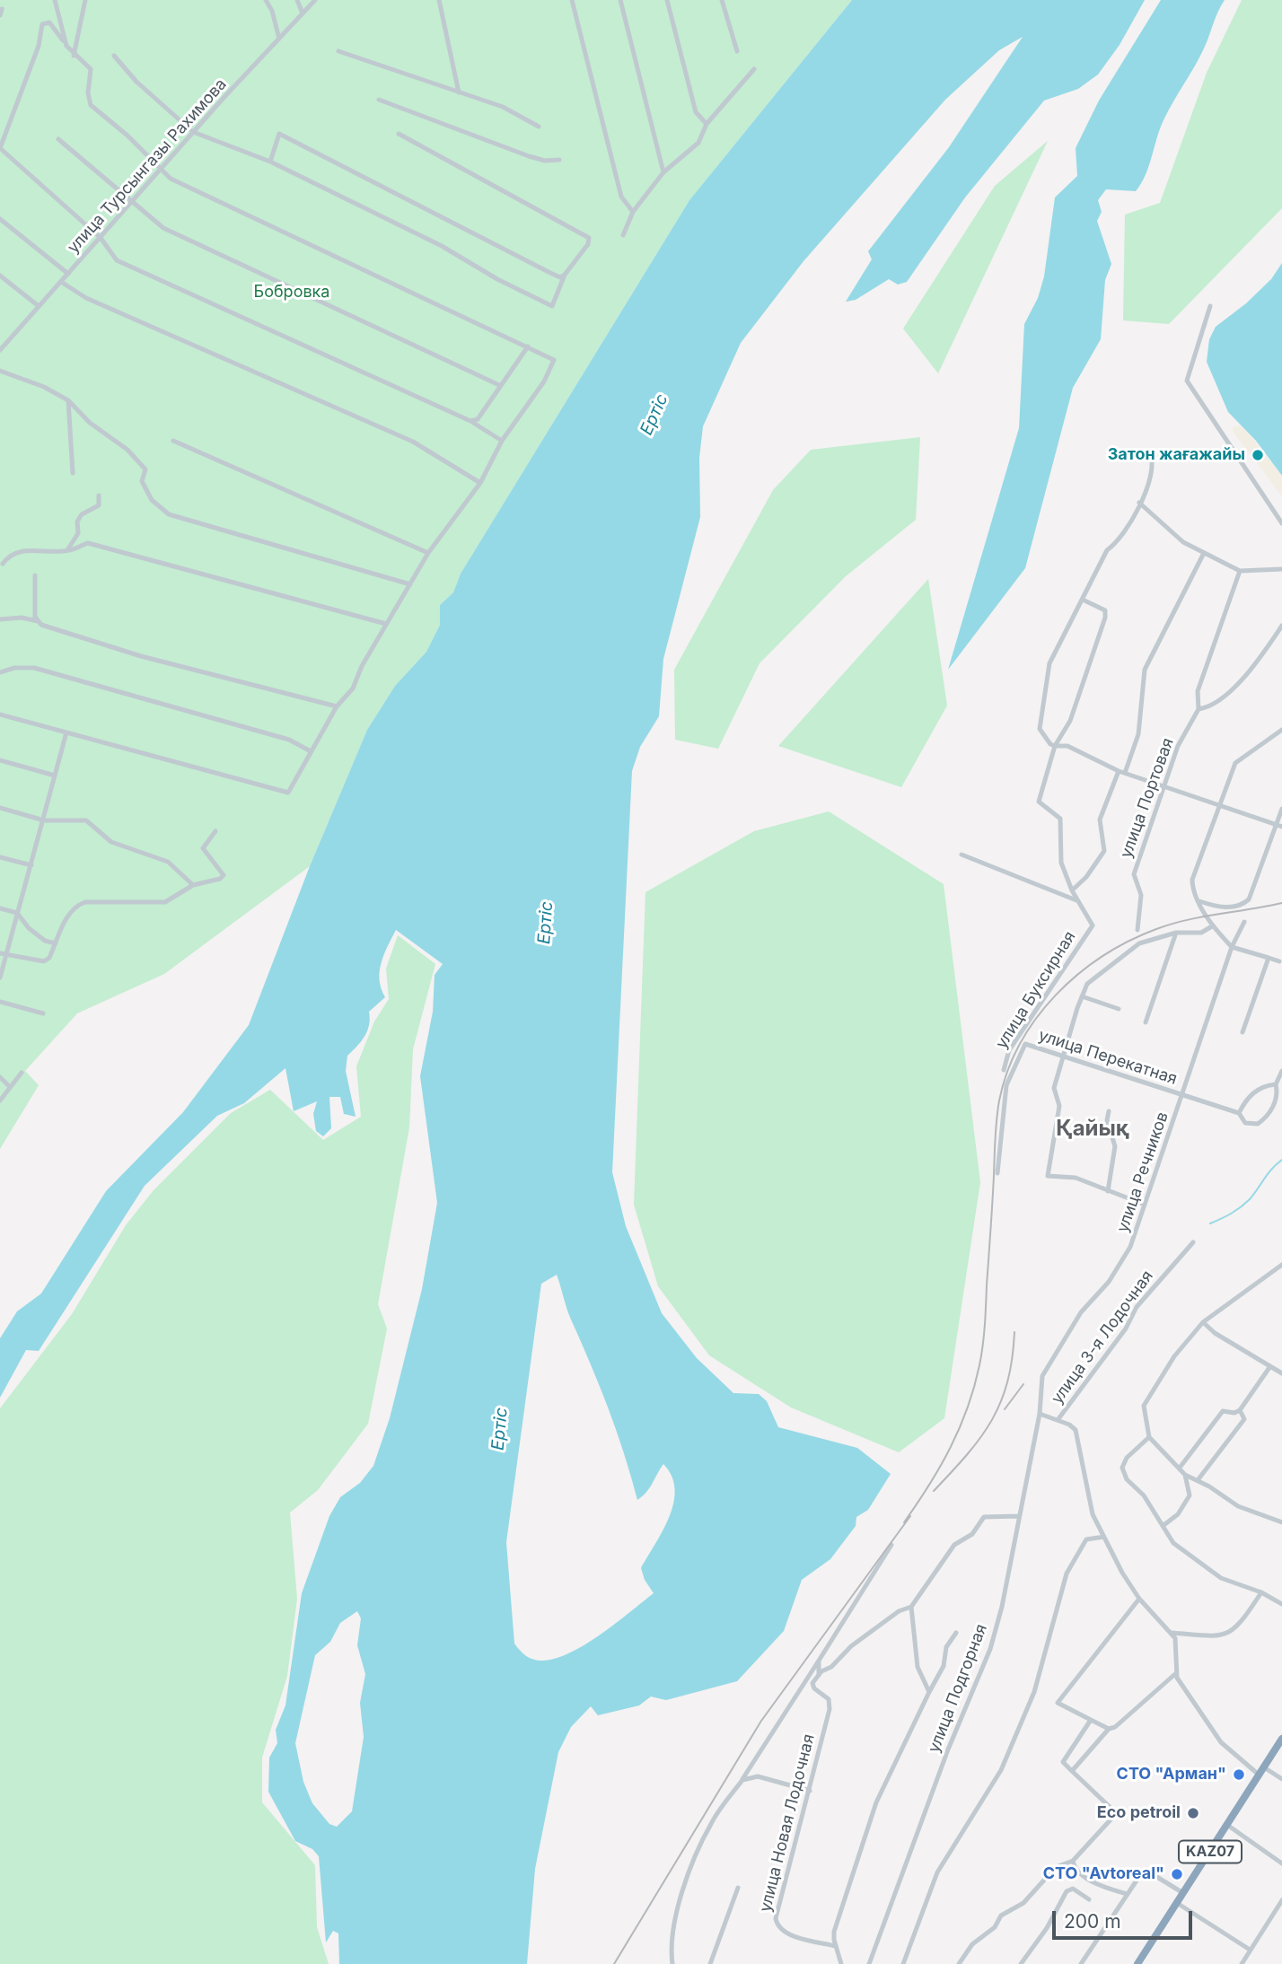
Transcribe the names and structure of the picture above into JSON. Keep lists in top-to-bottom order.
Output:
{
  "streets": {
    "highway": ["KAZ07"],
    "street": [
      "улица Турсынгазы Рахимова",
      "улица Портовая",
      "улица Буксирная",
      "улица Перекатная",
      "улица Речников",
      "улица 3-я Лодочная",
      "улица Подгорная",
      "улица Новая Лодочная"
    ]
  },
  "crossings": [
    ["улица Перекатная", "улица Речников"],
    ["улица Речников", "улица 3-я Лодочная"],
    ["улица Речников", "улица Подгорная"],
    ["улица 3-я Лодочная", "улица Подгорная"]
  ],
  "districts": ["Қайық"],
  "water": ["Ертіс"],
  "parks": ["Бобровка"],
  "places": [
    "Затон жағажайы",
    "СТО \"Арман\"",
    "Eco petroil",
    "СТО \"Avtoreal\""
  ],
  "scale_bar": "200 m"
}
